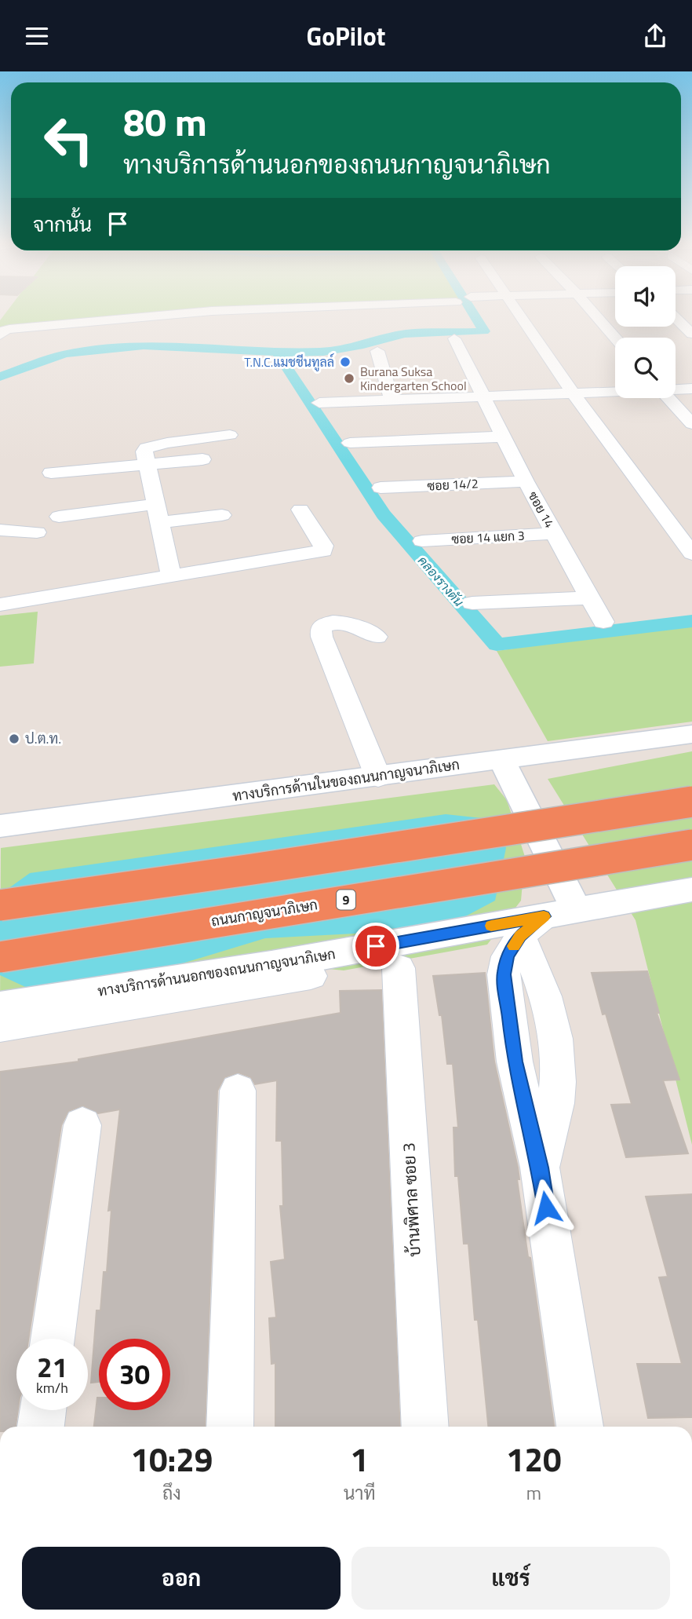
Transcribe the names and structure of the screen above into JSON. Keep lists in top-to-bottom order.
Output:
{
  "streets": {
    "highway": ["9", "ถนนกาญจนาภิเษก"],
    "main road": ["ทางบริการด้านในของถนนกาญจนาภิเษก", "ทางบริการด้านนอกของถนนกาญจนาภิเษก"],
    "street": [
      "ซอย 14/2",
      "ซอย 14",
      "ซอย 14 แยก 3",
      "บ้านพิศาล ซอย 3"
    ]
  },
  "crossings": [
    ["ซอย 14/2", "ซอย 14"],
    ["ซอย 14", "ซอย 14 แยก 3"]
  ],
  "water": ["คลองรางตัน"],
  "places": ["T.N.C.แมชชีนทูลล์", "Burana Suksa Kindergarten School", "ป.ต.ท."],
  "page": {
    "header": "GoPilot",
    "turn": ["80 m", "ทางบริการด้านนอกของถนนกาญจนาภิเษก"],
    "then": "จากนั้น",
    "speed": "21 km/h",
    "limit": "30",
    "eta": [
      "10:29",
      "ถึง",
      "1",
      "นาที",
      "120",
      "m"
    ],
    "buttons": ["ออก", "แชร์"]
  }
}
